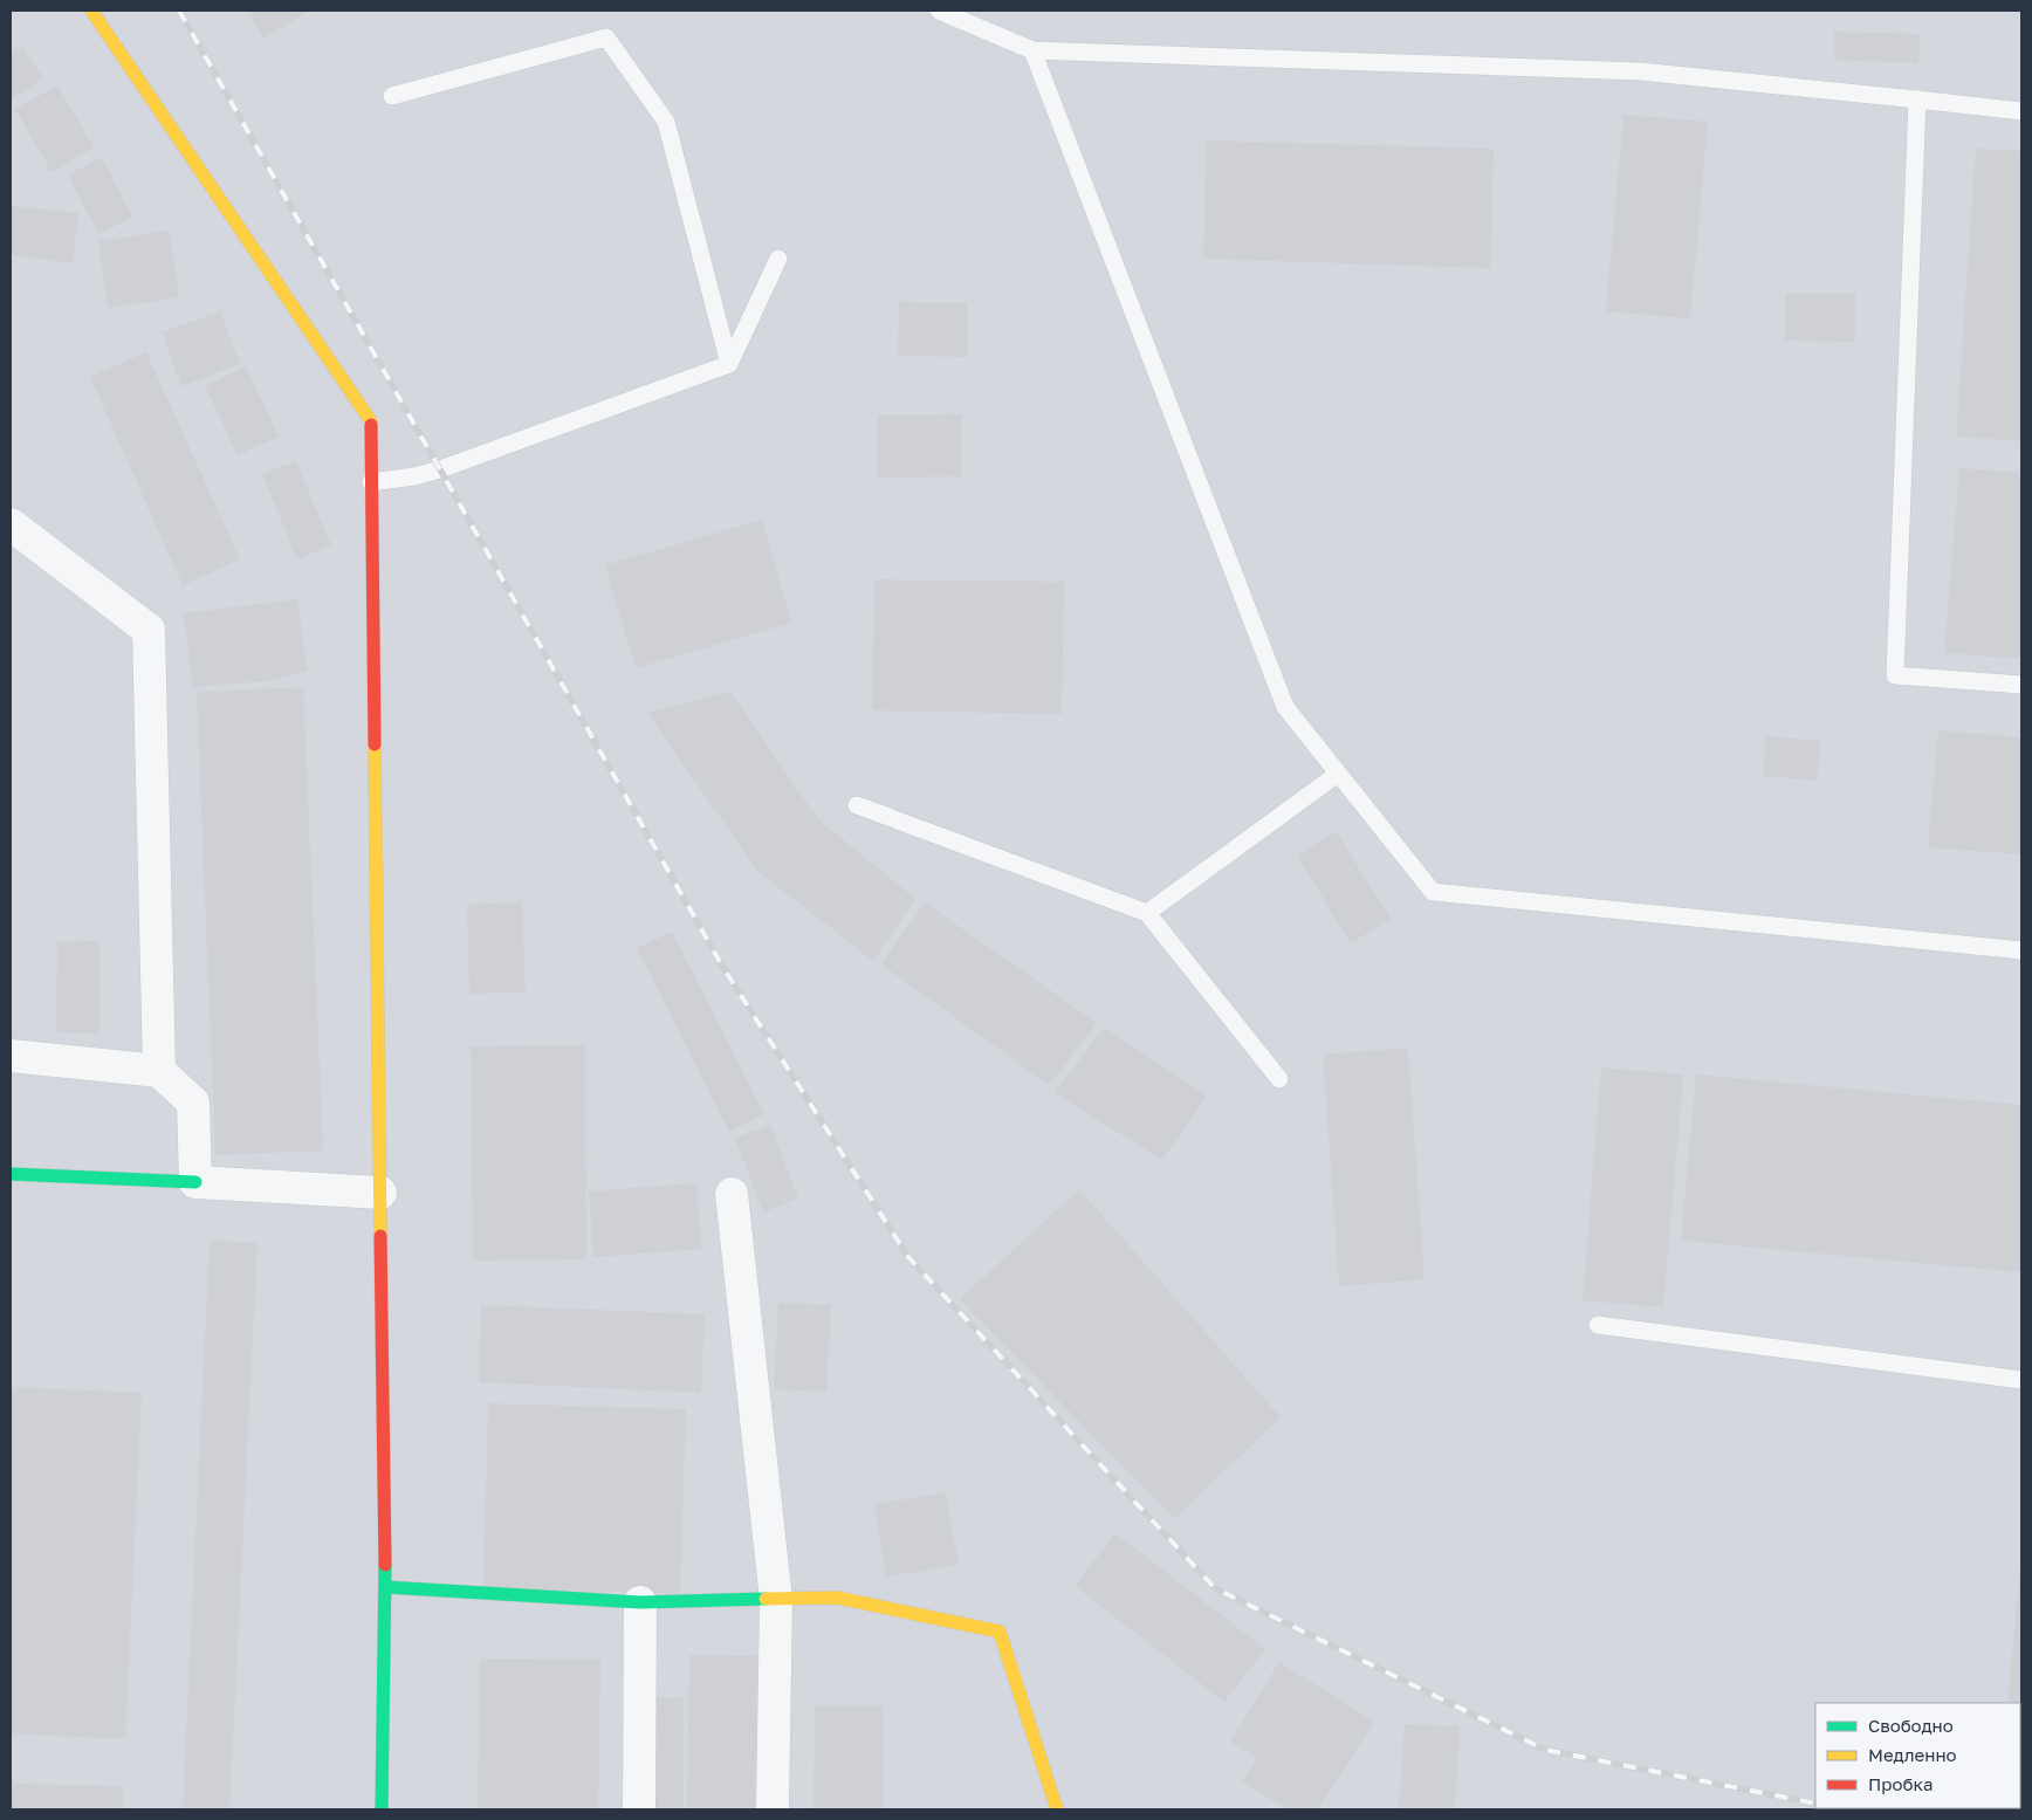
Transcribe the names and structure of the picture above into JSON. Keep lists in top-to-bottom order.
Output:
{
  "legend": ["Свободно", "Медленно", "Пробка"]
}
